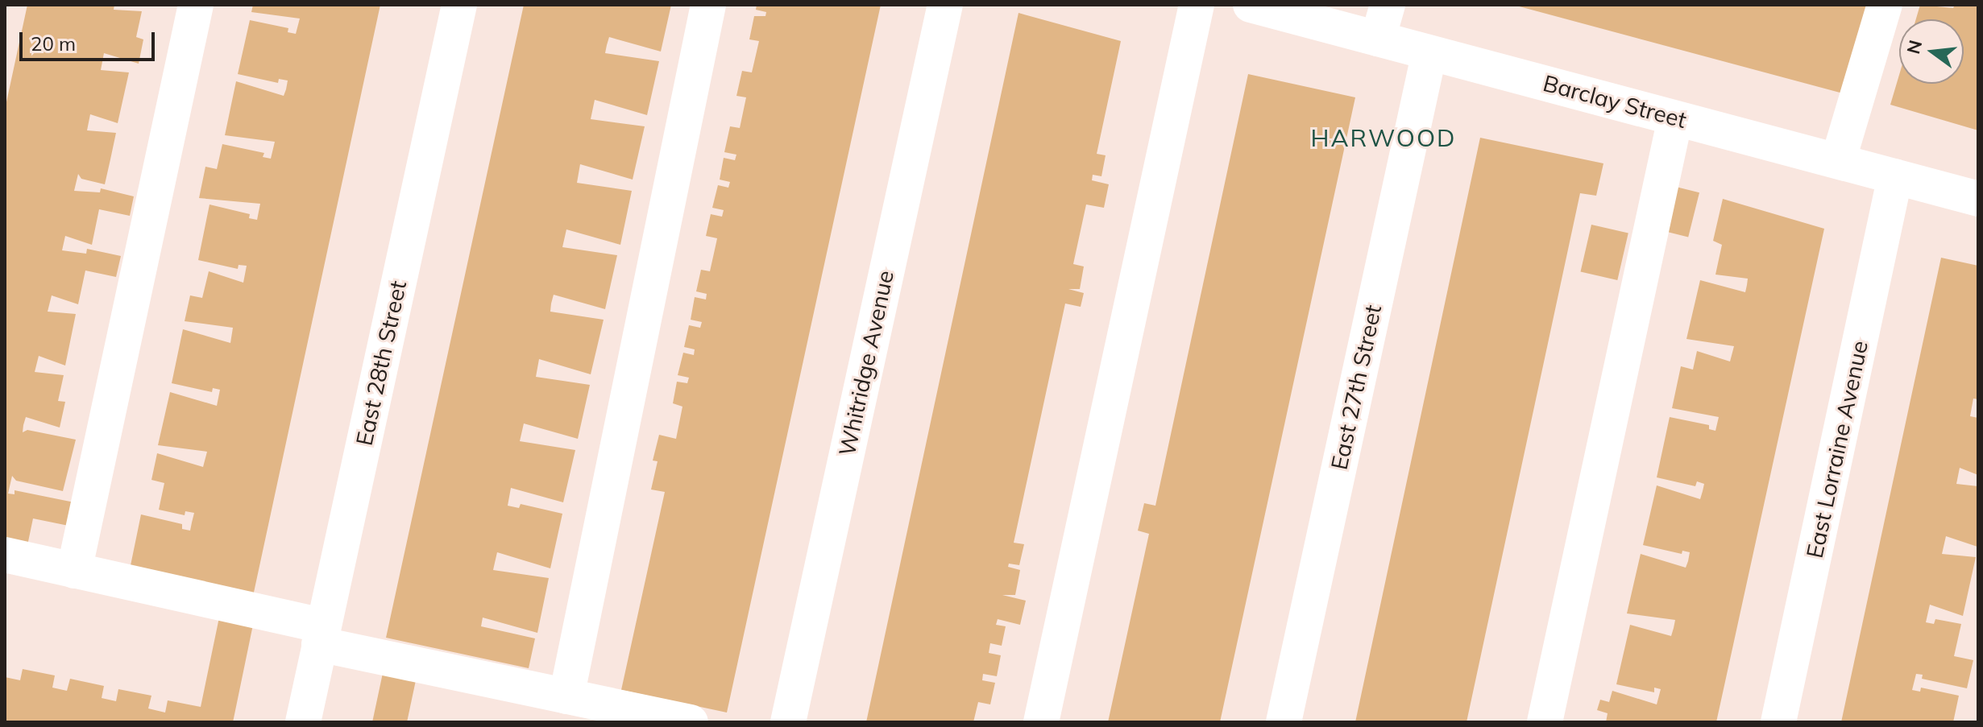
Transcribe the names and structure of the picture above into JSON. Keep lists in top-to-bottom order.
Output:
{
  "streets": {
    "street": [
      "Barclay Street",
      "East 28th Street",
      "Whitridge Avenue",
      "East 27th Street",
      "East Lorraine Avenue"
    ]
  },
  "crossings": [
    ["Barclay Street", "East 27th Street"],
    ["Barclay Street", "East Lorraine Avenue"]
  ],
  "districts": ["HARWOOD"],
  "scale_bar": "20 m",
  "north": "left"
}
